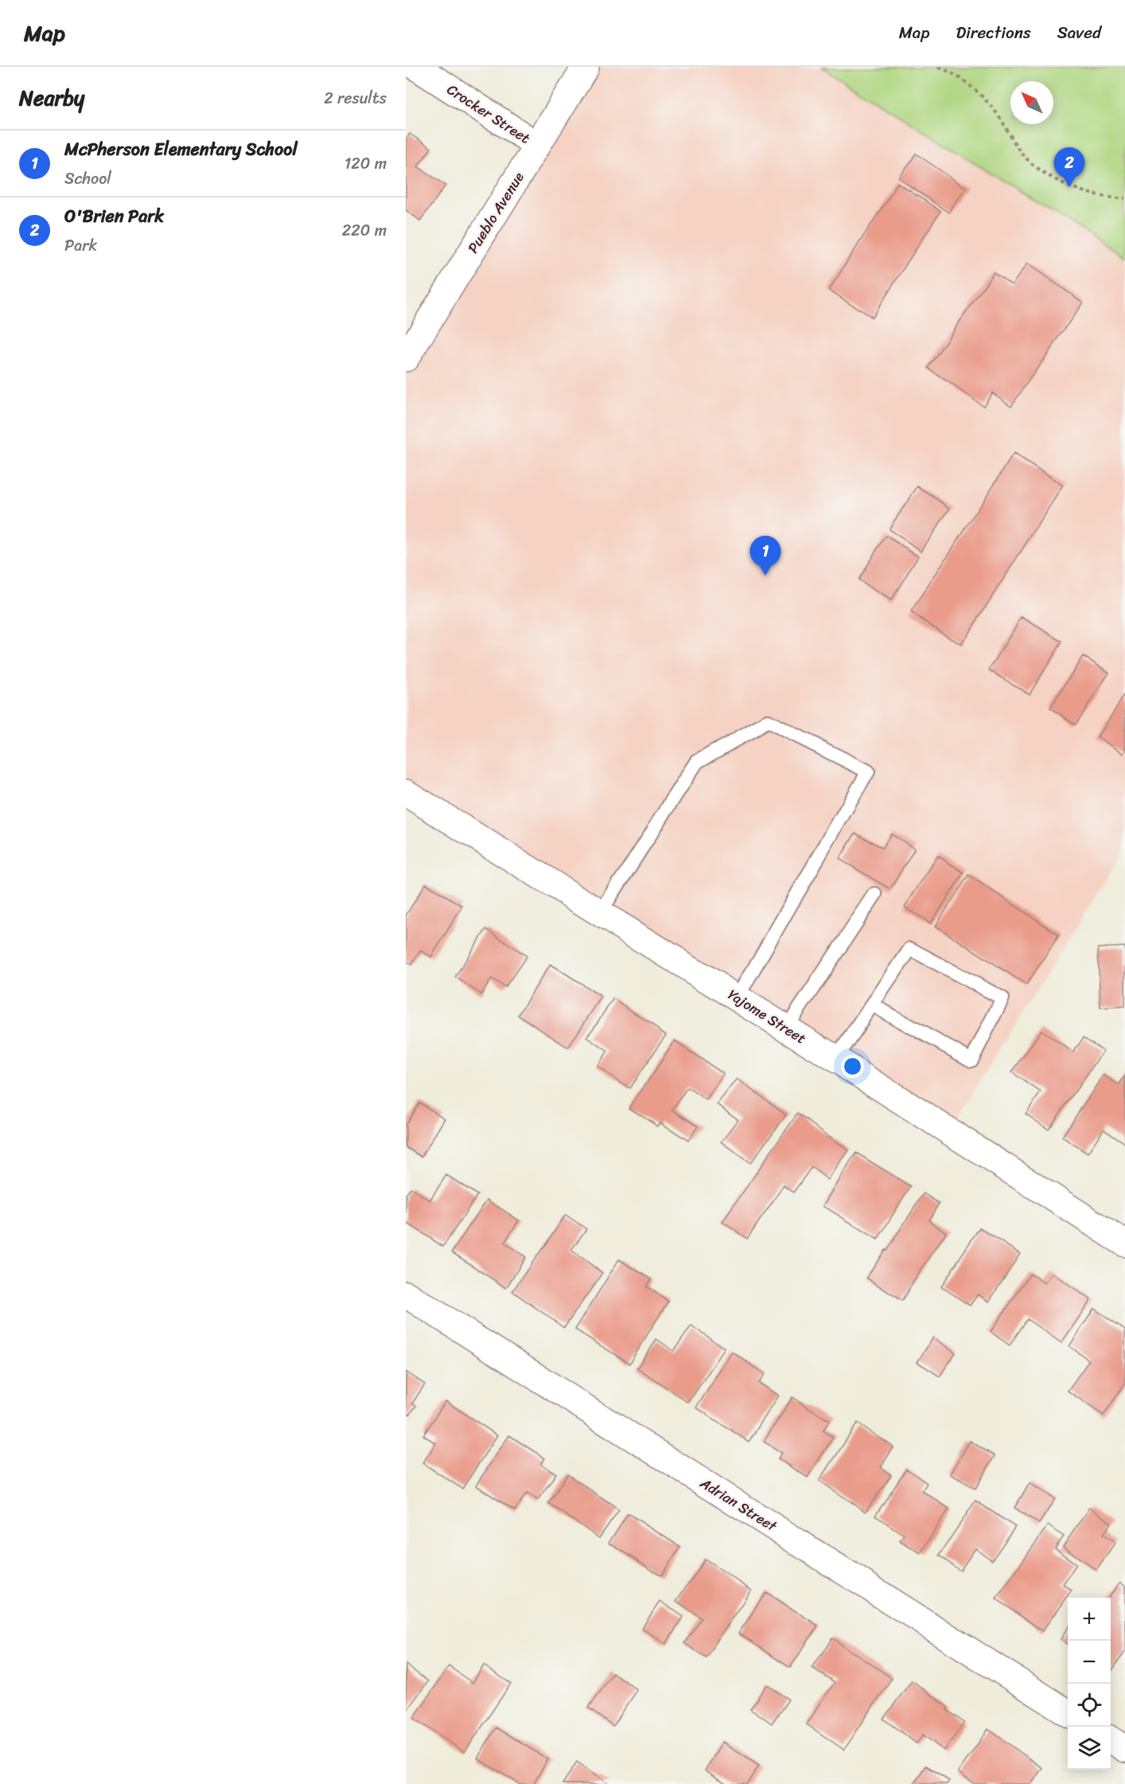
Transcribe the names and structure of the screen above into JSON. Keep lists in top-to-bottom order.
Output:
{
  "streets": {
    "street": [
      "Crocker Street",
      "Pueblo Avenue",
      "Yajome Street",
      "Adrian Street"
    ]
  },
  "crossings": [
    ["Crocker Street", "Pueblo Avenue"]
  ],
  "north": "top left",
  "page": {
    "header": "Map",
    "nav": ["Map", "Directions", "Saved"],
    "heading": ["Nearby", "2 results"],
    "list": [
      {
        "mark": "1",
        "name": "McPherson Elementary School",
        "note": "School",
        "value": "120 m"
      },
      {
        "mark": "2",
        "name": "O'Brien Park",
        "note": "Park",
        "value": "220 m"
      }
    ],
    "pins": ["2", "1"],
    "map_buttons": ["+", "−"]
  }
}
